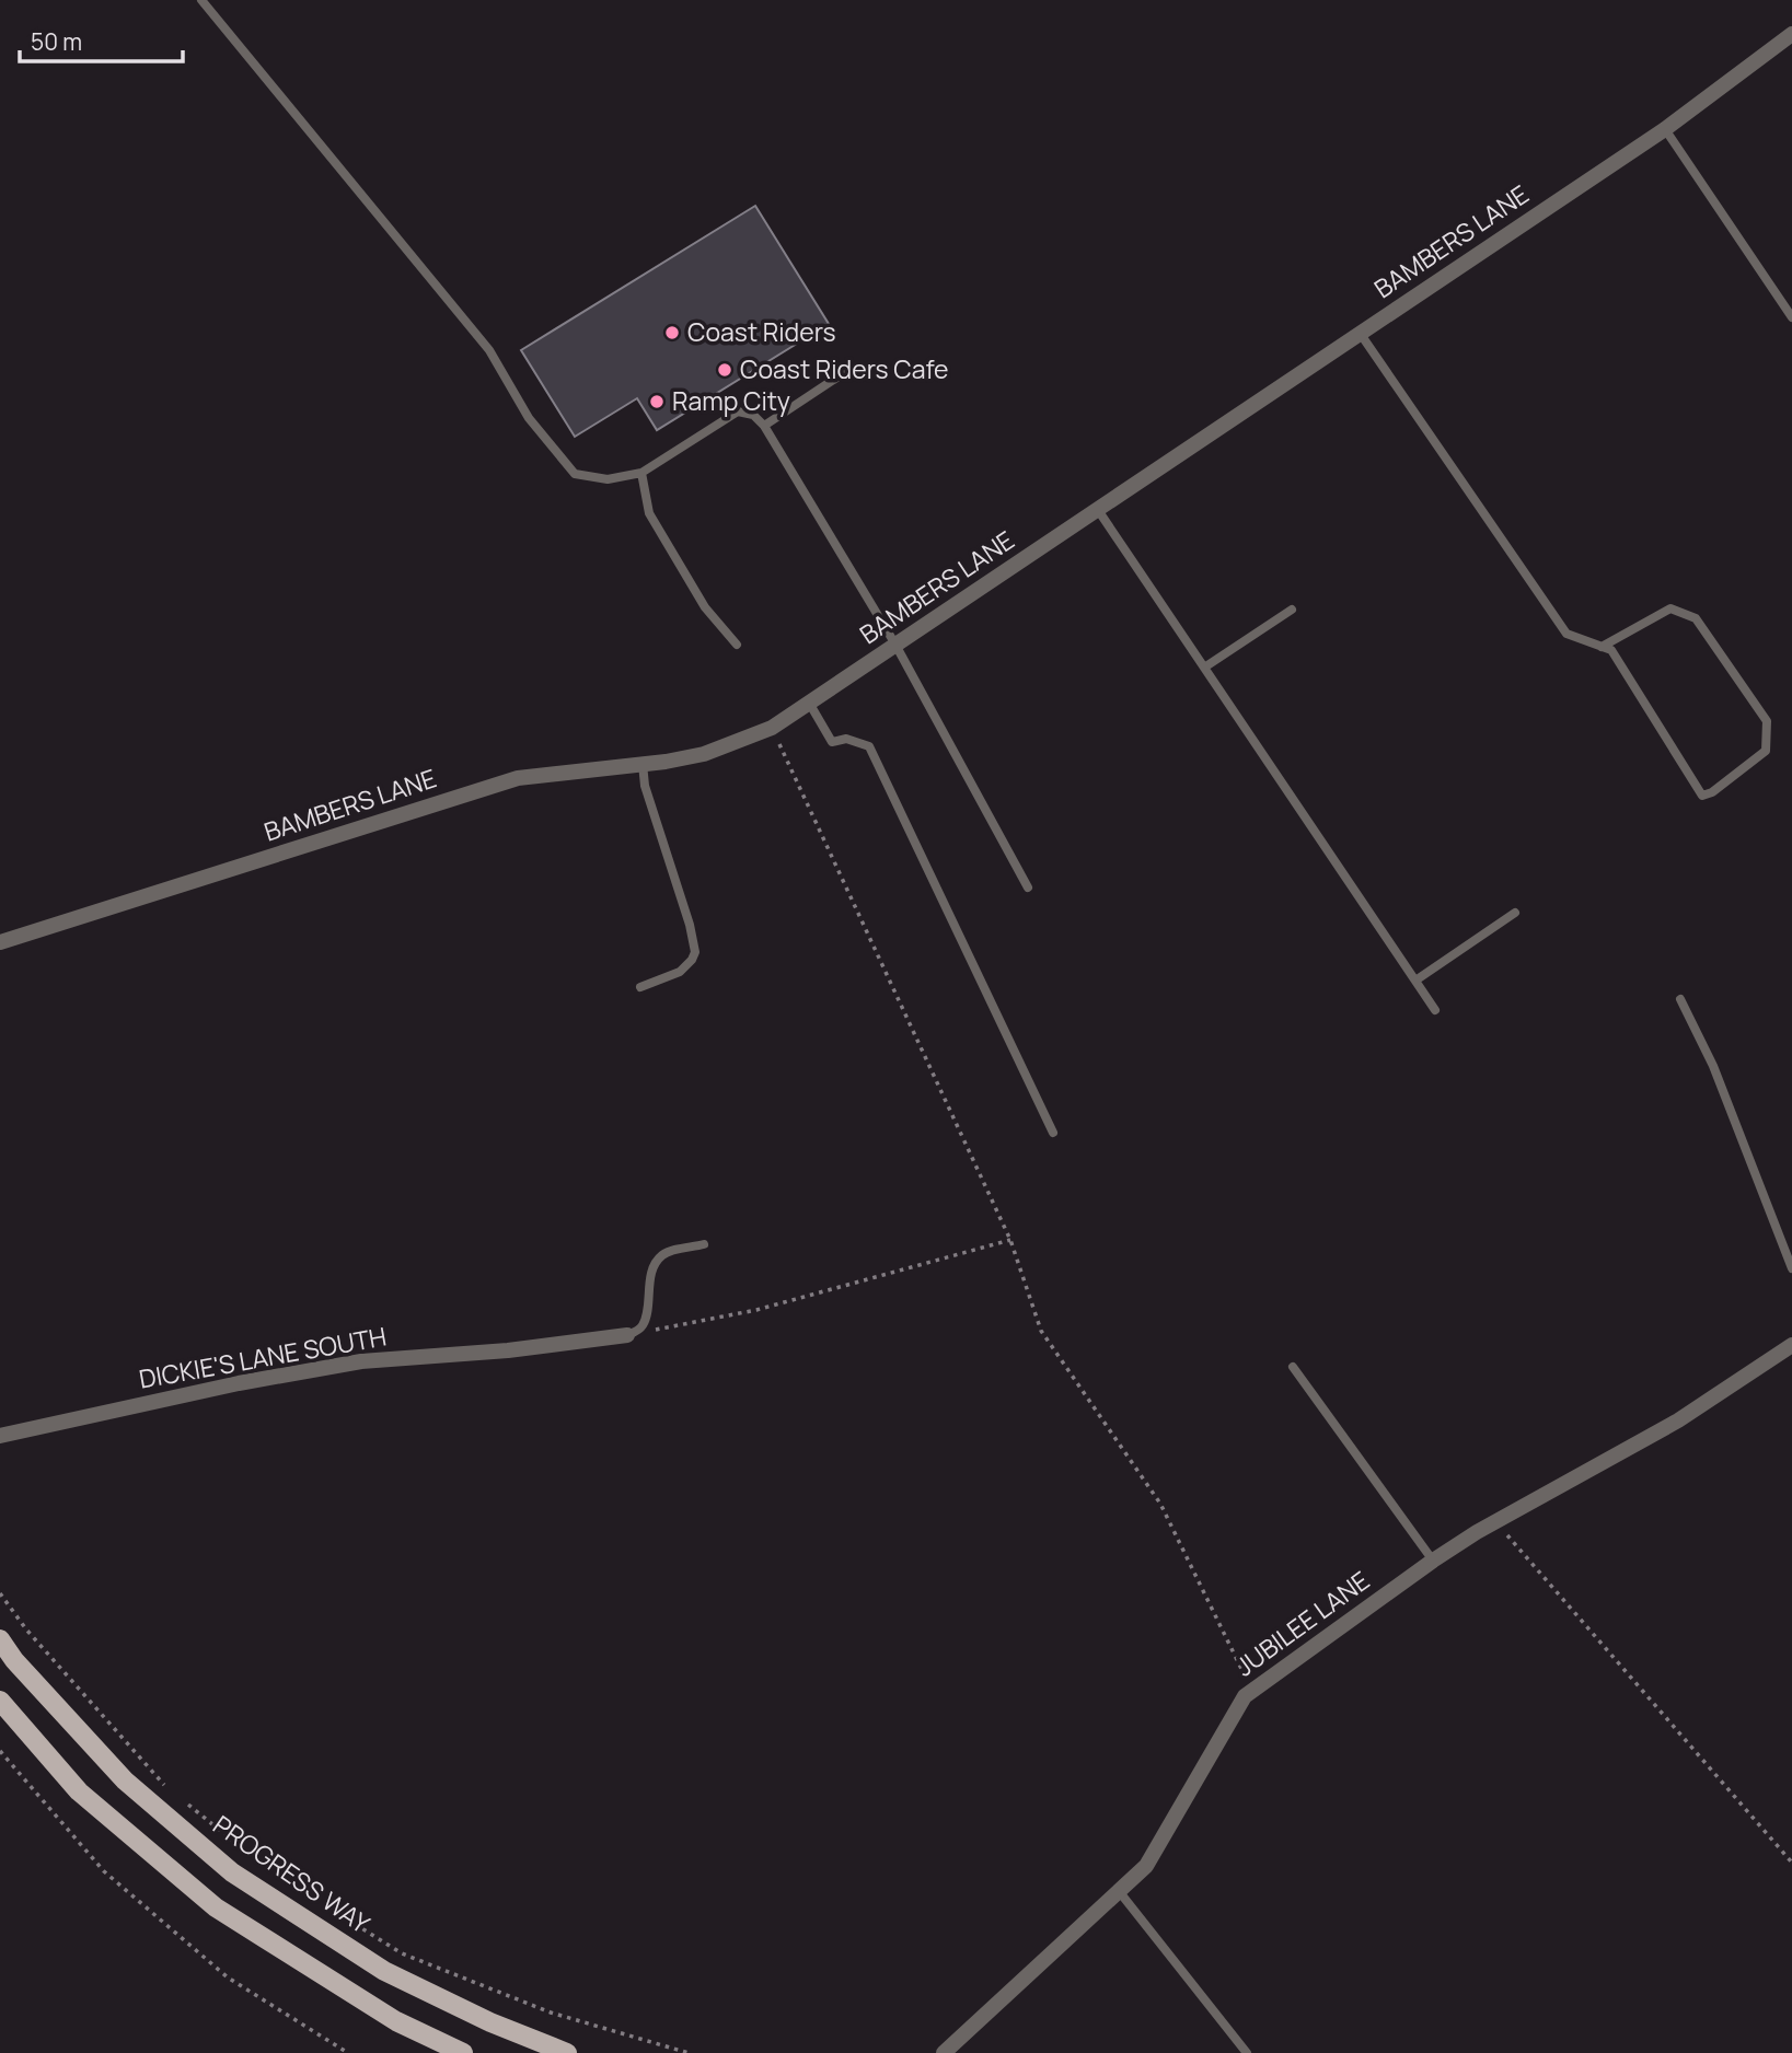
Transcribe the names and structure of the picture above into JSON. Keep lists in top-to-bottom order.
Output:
{
  "streets": {
    "main road": ["PROGRESS WAY"],
    "street": ["BAMBERS LANE", "DICKIE'S LANE SOUTH", "JUBILEE LANE"]
  },
  "places": ["Coast Riders", "Coast Riders Cafe", "Ramp City"],
  "scale_bar": "50 m"
}
